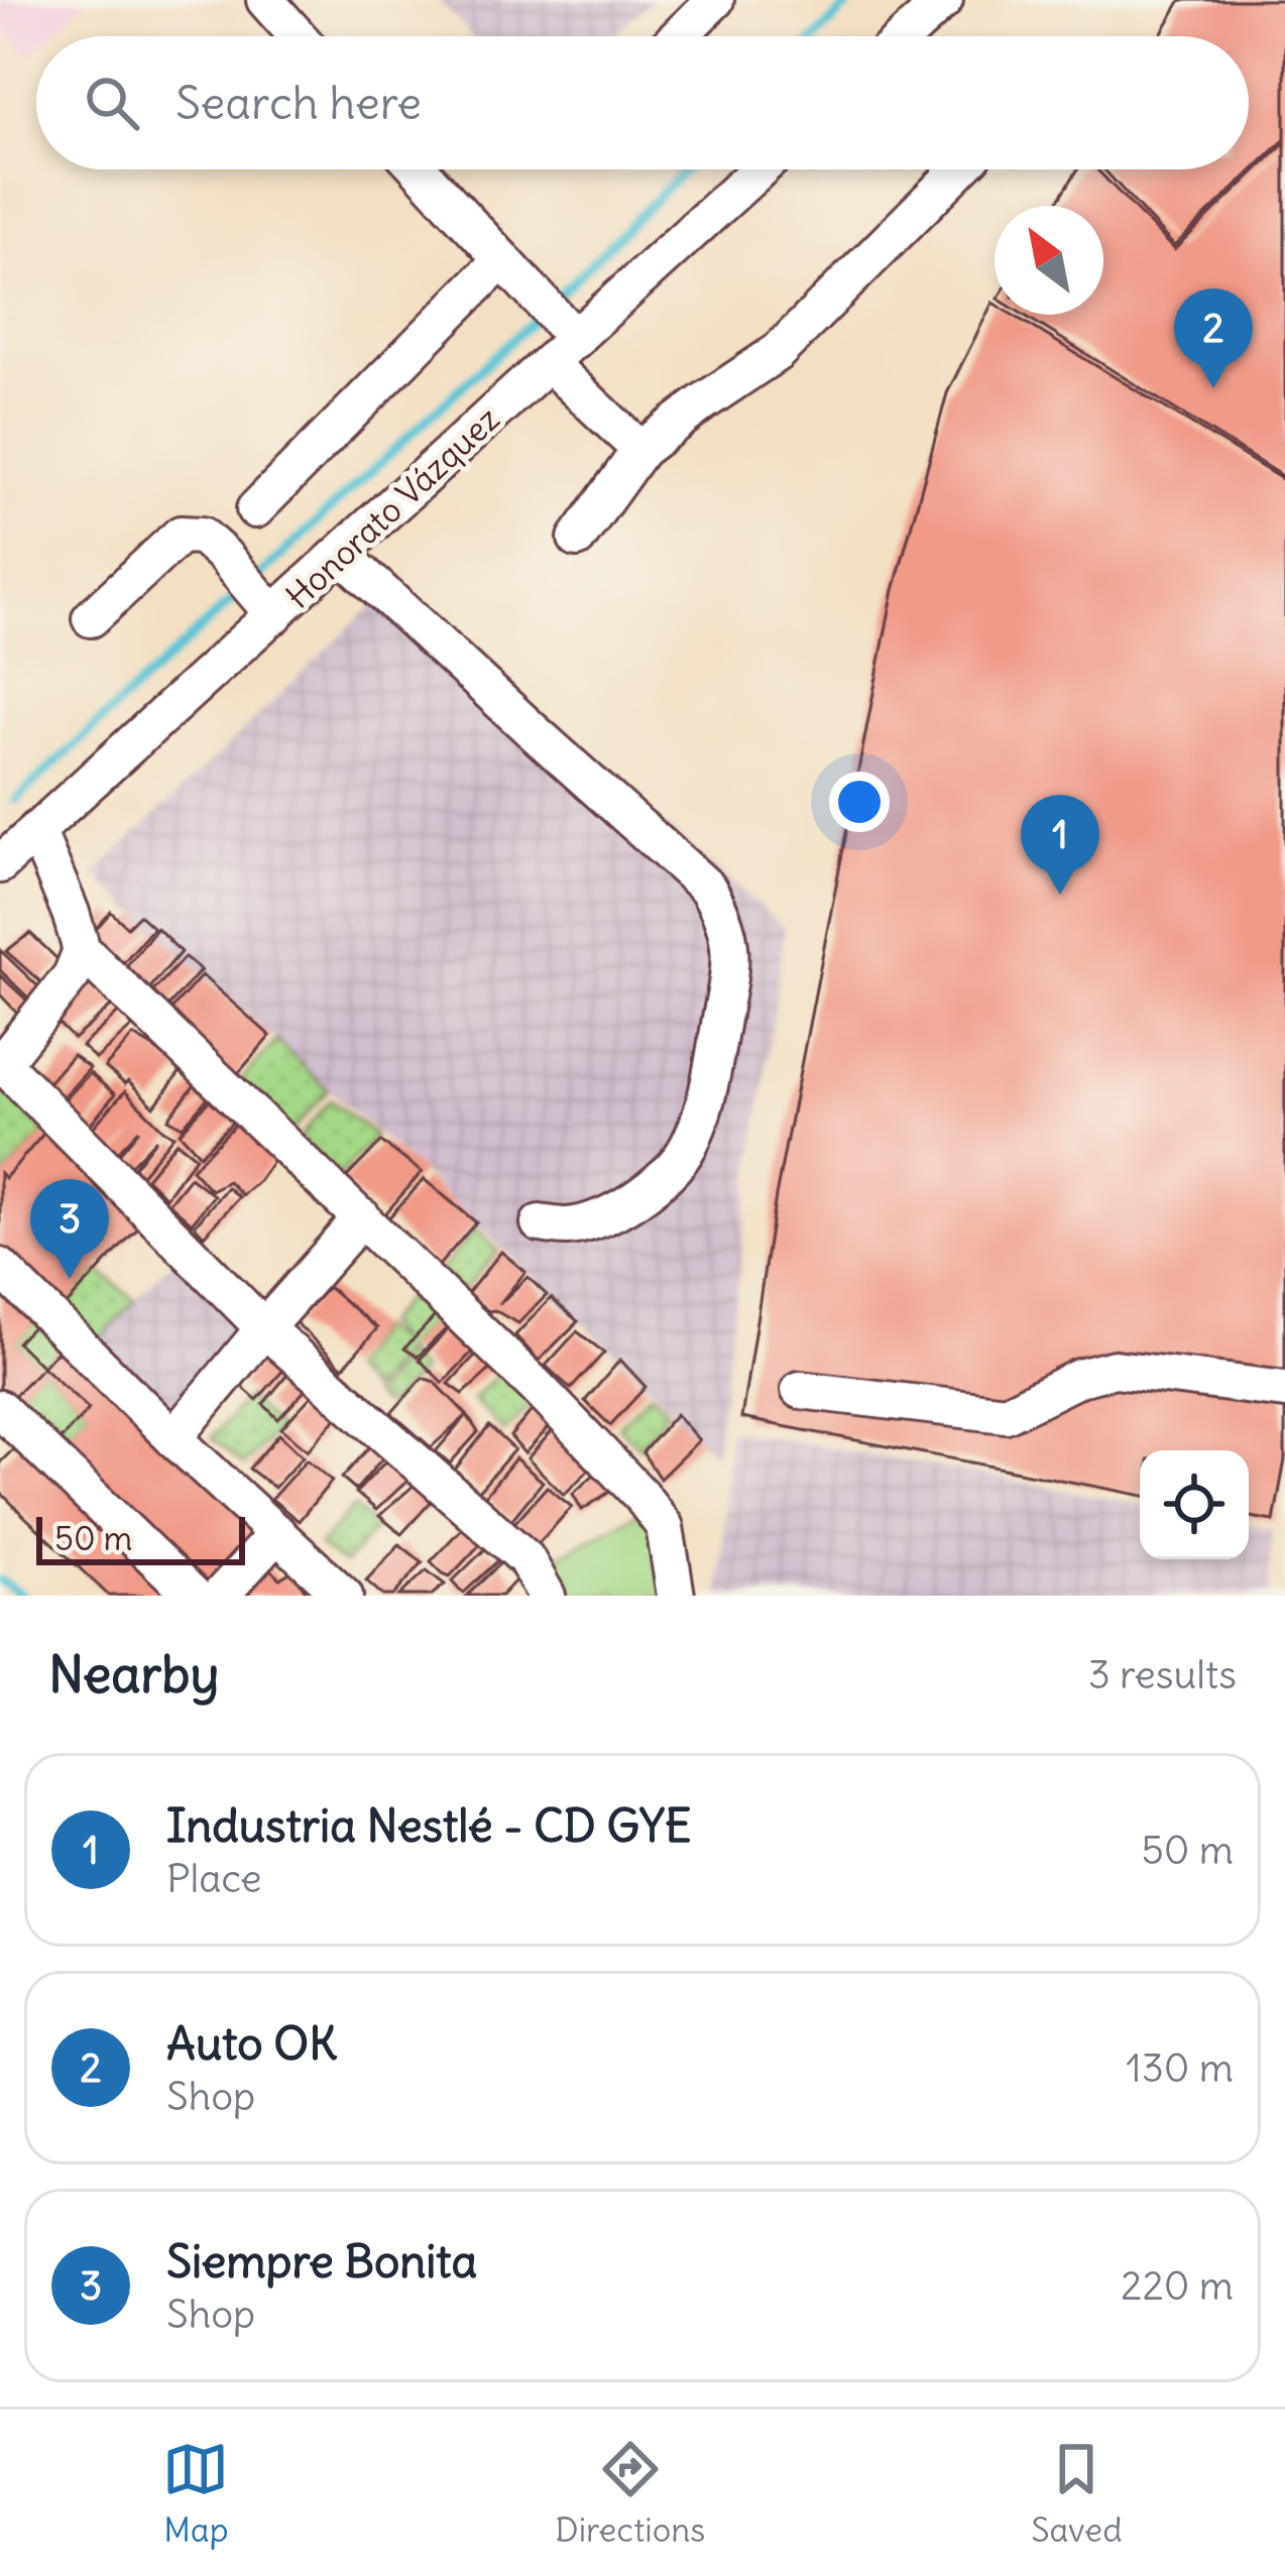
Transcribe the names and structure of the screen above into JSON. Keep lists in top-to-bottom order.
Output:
{
  "streets": {
    "street": ["Honorato Vázquez"]
  },
  "scale_bar": "50 m",
  "north": "top left",
  "page": {
    "search": "Search here",
    "pins": ["2", "1", "3"],
    "scale": "50 m",
    "heading": ["Nearby", "3 results"],
    "list": [
      {
        "mark": "1",
        "name": "Industria Nestlé - CD GYE",
        "note": "Place",
        "value": "50 m"
      },
      {
        "mark": "2",
        "name": "Auto OK",
        "note": "Shop",
        "value": "130 m"
      },
      {
        "mark": "3",
        "name": "Siempre Bonita",
        "note": "Shop",
        "value": "220 m"
      }
    ],
    "nav": ["Map", "Directions", "Saved"]
  }
}
